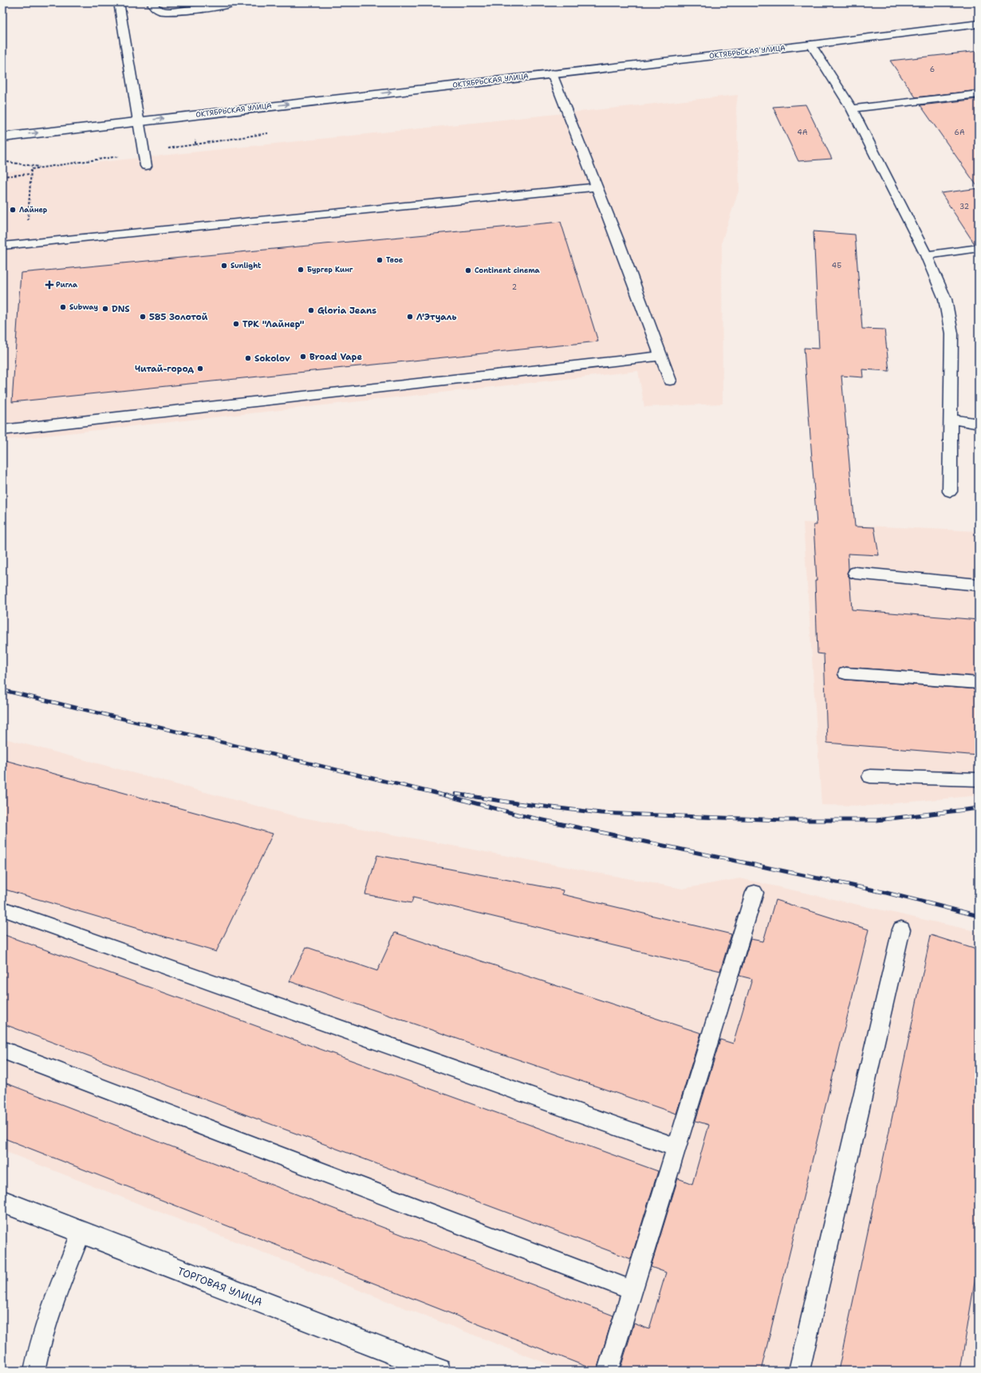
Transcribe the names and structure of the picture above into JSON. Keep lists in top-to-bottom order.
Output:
{
  "streets": {
    "street": ["ОКТЯБРЬСКАЯ УЛИЦА", "ТОРГОВАЯ УЛИЦА"]
  },
  "one_way": ["ОКТЯБРЬСКАЯ УЛИЦА"],
  "places": {
    "other": [
      "Лайнер",
      "Твое",
      "Sunlight",
      "Бургер Кинг",
      "Continent cinema",
      "Subway",
      "DNS",
      "Gloria Jeans",
      "585 Золотой",
      "Л'Этуаль",
      "ТРК \"Лайнер\"",
      "Broad Vape",
      "Sokolov",
      "Читай-город"
    ],
    "health": ["Ригла"]
  },
  "house_numbers": [
    "6",
    "4А",
    "6А",
    "32",
    "4Б",
    "2"
  ]
}
